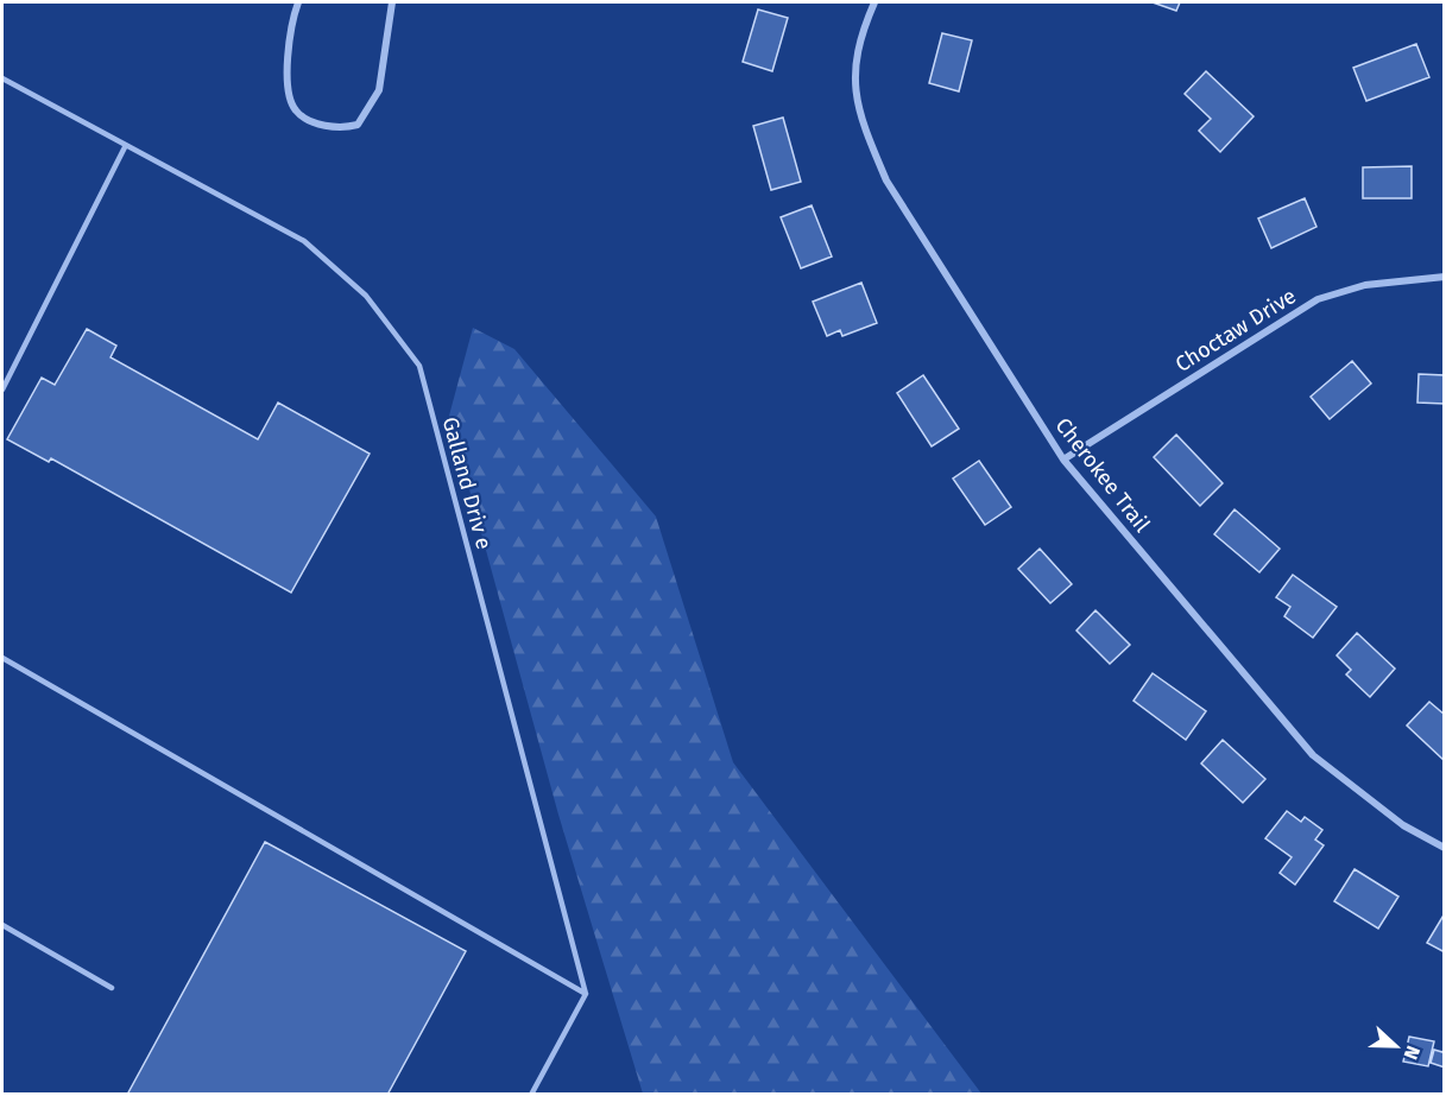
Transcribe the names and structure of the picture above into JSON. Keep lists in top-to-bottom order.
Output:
{
  "streets": {
    "street": ["Choctaw Drive", "Cherokee Trail"],
    "lane": ["Galland Driv e"]
  },
  "crossings": [
    ["Choctaw Drive", "Cherokee Trail"]
  ],
  "north": "right"
}
